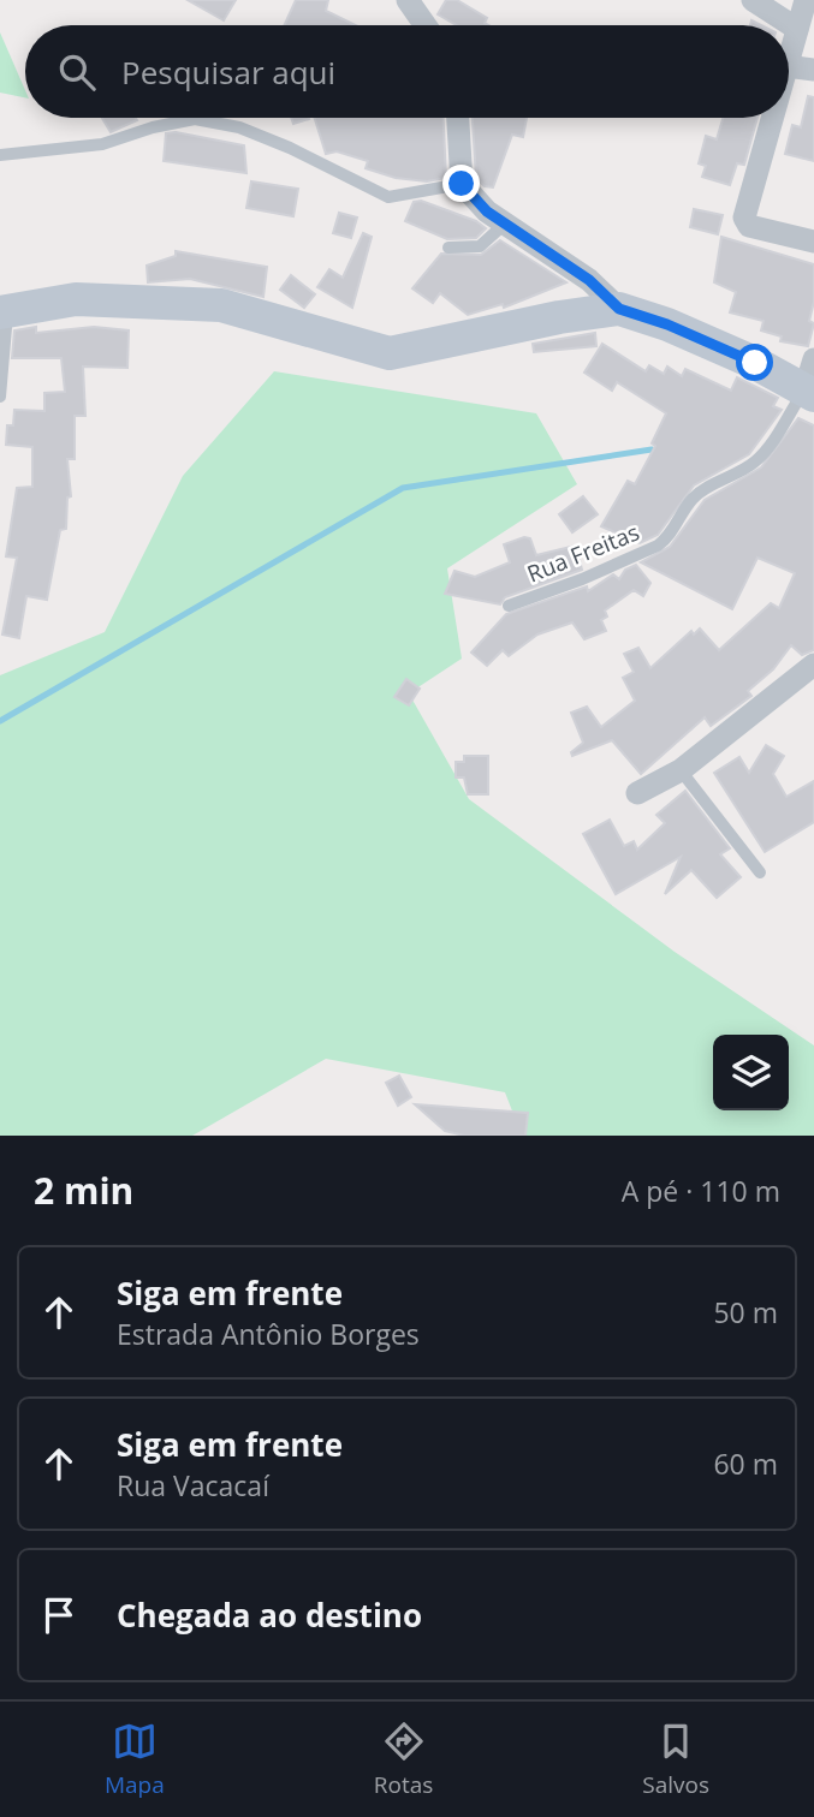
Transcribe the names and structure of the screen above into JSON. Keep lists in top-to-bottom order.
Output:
{
  "streets": {
    "lane": ["Rua Freitas"]
  },
  "page": {
    "search": "Pesquisar aqui",
    "heading": ["2 min", "A pé · 110 m"],
    "list": [
      ["Siga em frente", "Estrada Antônio Borges", "50 m"],
      ["Siga em frente", "Rua Vacacaí", "60 m"],
      "Chegada ao destino"
    ],
    "nav": ["Mapa", "Rotas", "Salvos"]
  }
}
